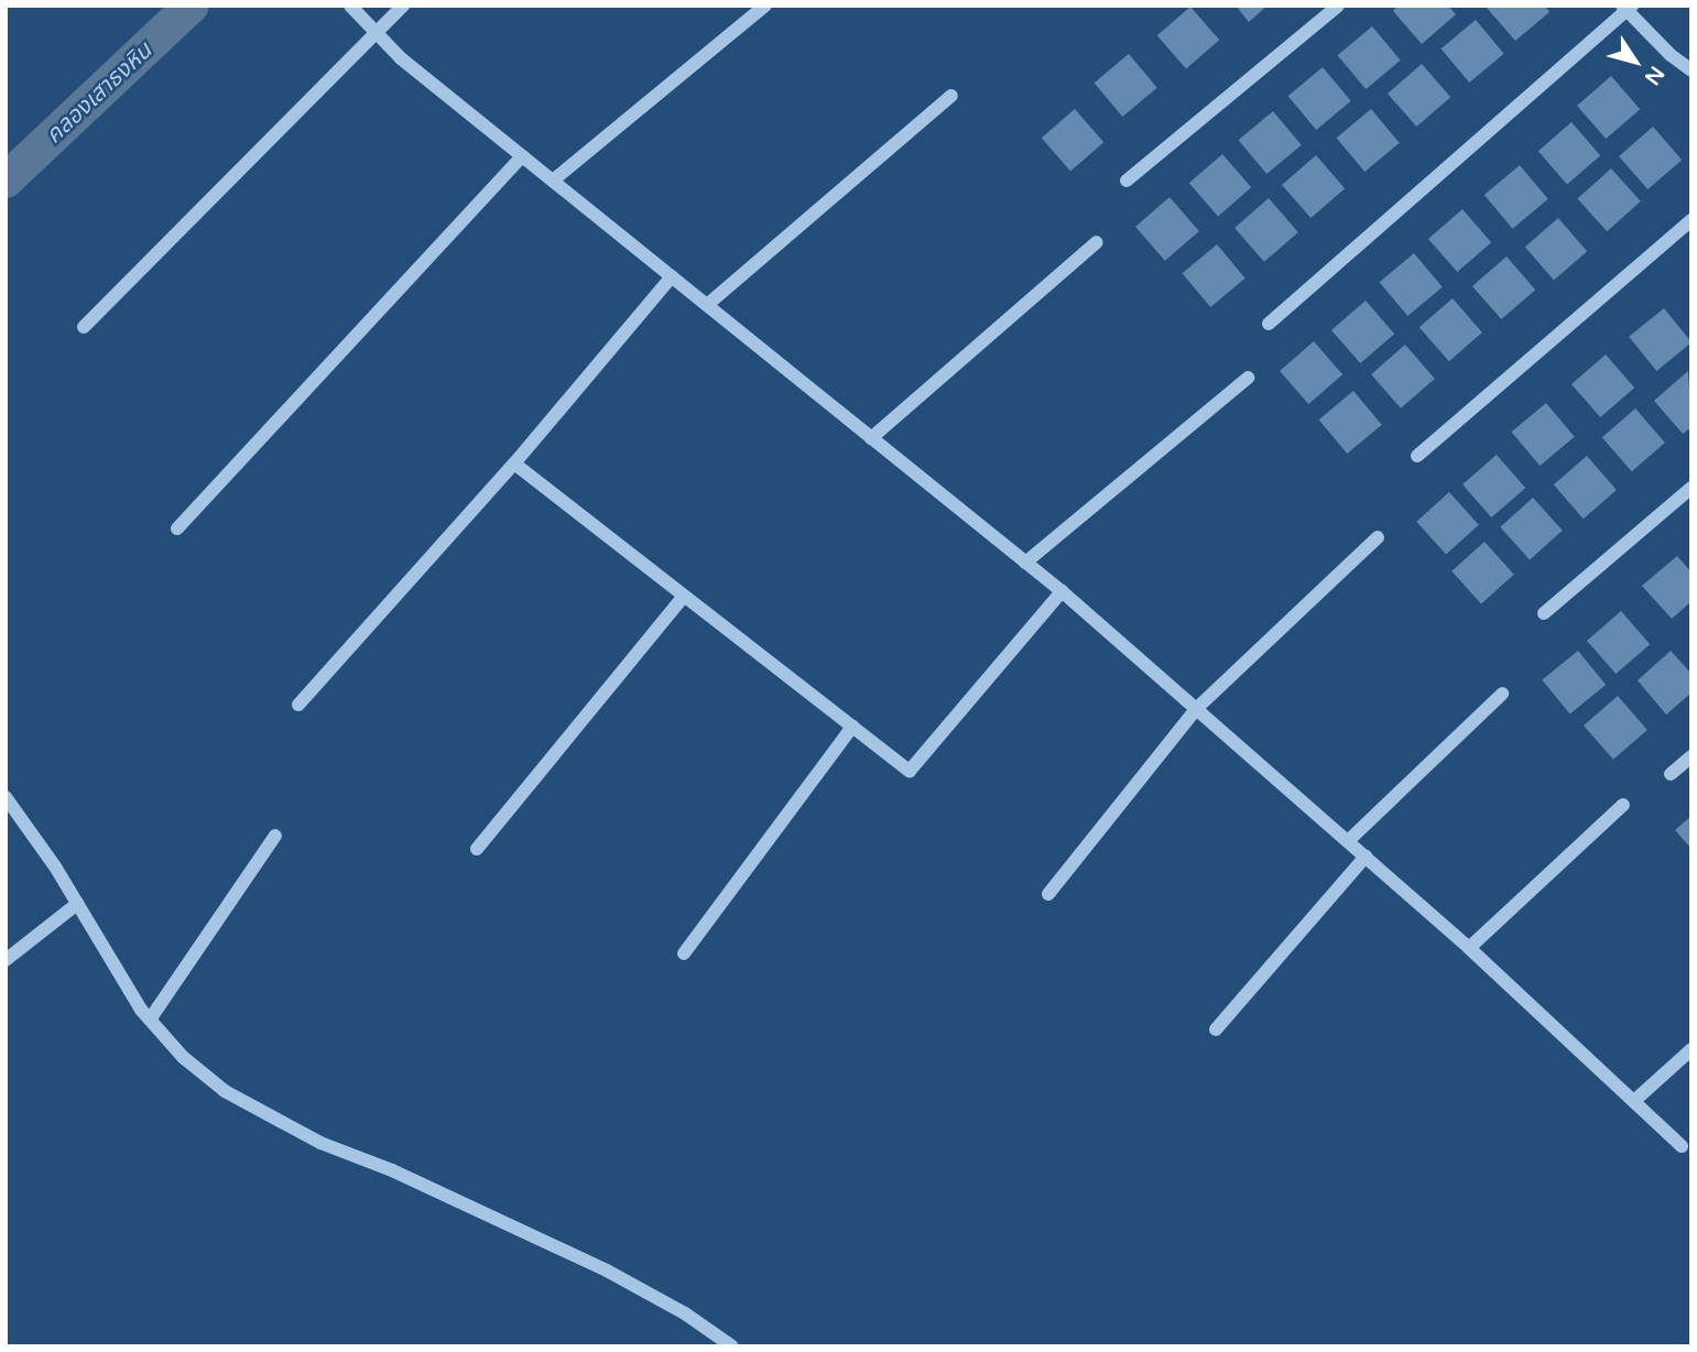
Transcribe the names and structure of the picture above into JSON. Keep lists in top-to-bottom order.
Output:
{
  "water": ["คลองเสาธงหิน"],
  "north": "bottom right"
}
